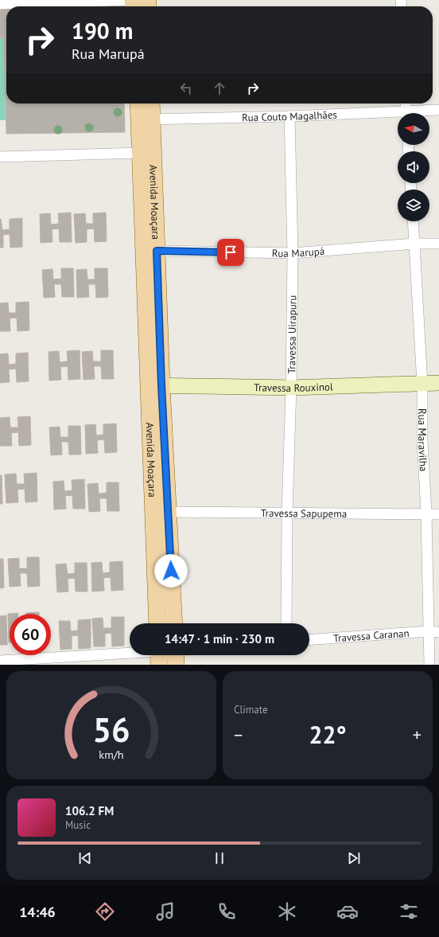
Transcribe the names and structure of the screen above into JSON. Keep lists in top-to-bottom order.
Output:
{
  "streets": {
    "main road": ["Avenida Moaçara"],
    "street": [
      "Rua Couto Magalhães",
      "Rua Marupá",
      "Travessa Uirapuru",
      "Travessa Rouxinol",
      "Rua Maravilha",
      "Travessa Sapupema",
      "Travessa Caranan"
    ]
  },
  "crossings": [
    ["Rua Couto Magalhães", "Avenida Moaçara"],
    ["Rua Couto Magalhães", "Travessa Uirapuru"],
    ["Avenida Moaçara", "Rua Marupá"],
    ["Avenida Moaçara", "Travessa Rouxinol"],
    ["Avenida Moaçara", "Travessa Sapupema"],
    ["Rua Marupá", "Travessa Uirapuru"],
    ["Rua Marupá", "Rua Maravilha"],
    ["Travessa Uirapuru", "Travessa Rouxinol"],
    ["Travessa Uirapuru", "Travessa Sapupema"],
    ["Travessa Rouxinol", "Rua Maravilha"],
    ["Rua Maravilha", "Travessa Sapupema"],
    ["Rua Maravilha", "Travessa Caranan"]
  ],
  "north": "left",
  "page": {
    "turn": ["190 m", "Rua Marupá"],
    "limit": "60",
    "trip": "14:47 · 1 min · 230 m",
    "tile": "Climate",
    "heat": ["−", "22°", "+"],
    "song": ["106.2 FM", "Music"],
    "tabs": "14:46",
    "gauge": ["56", "km/h"]
  }
}
